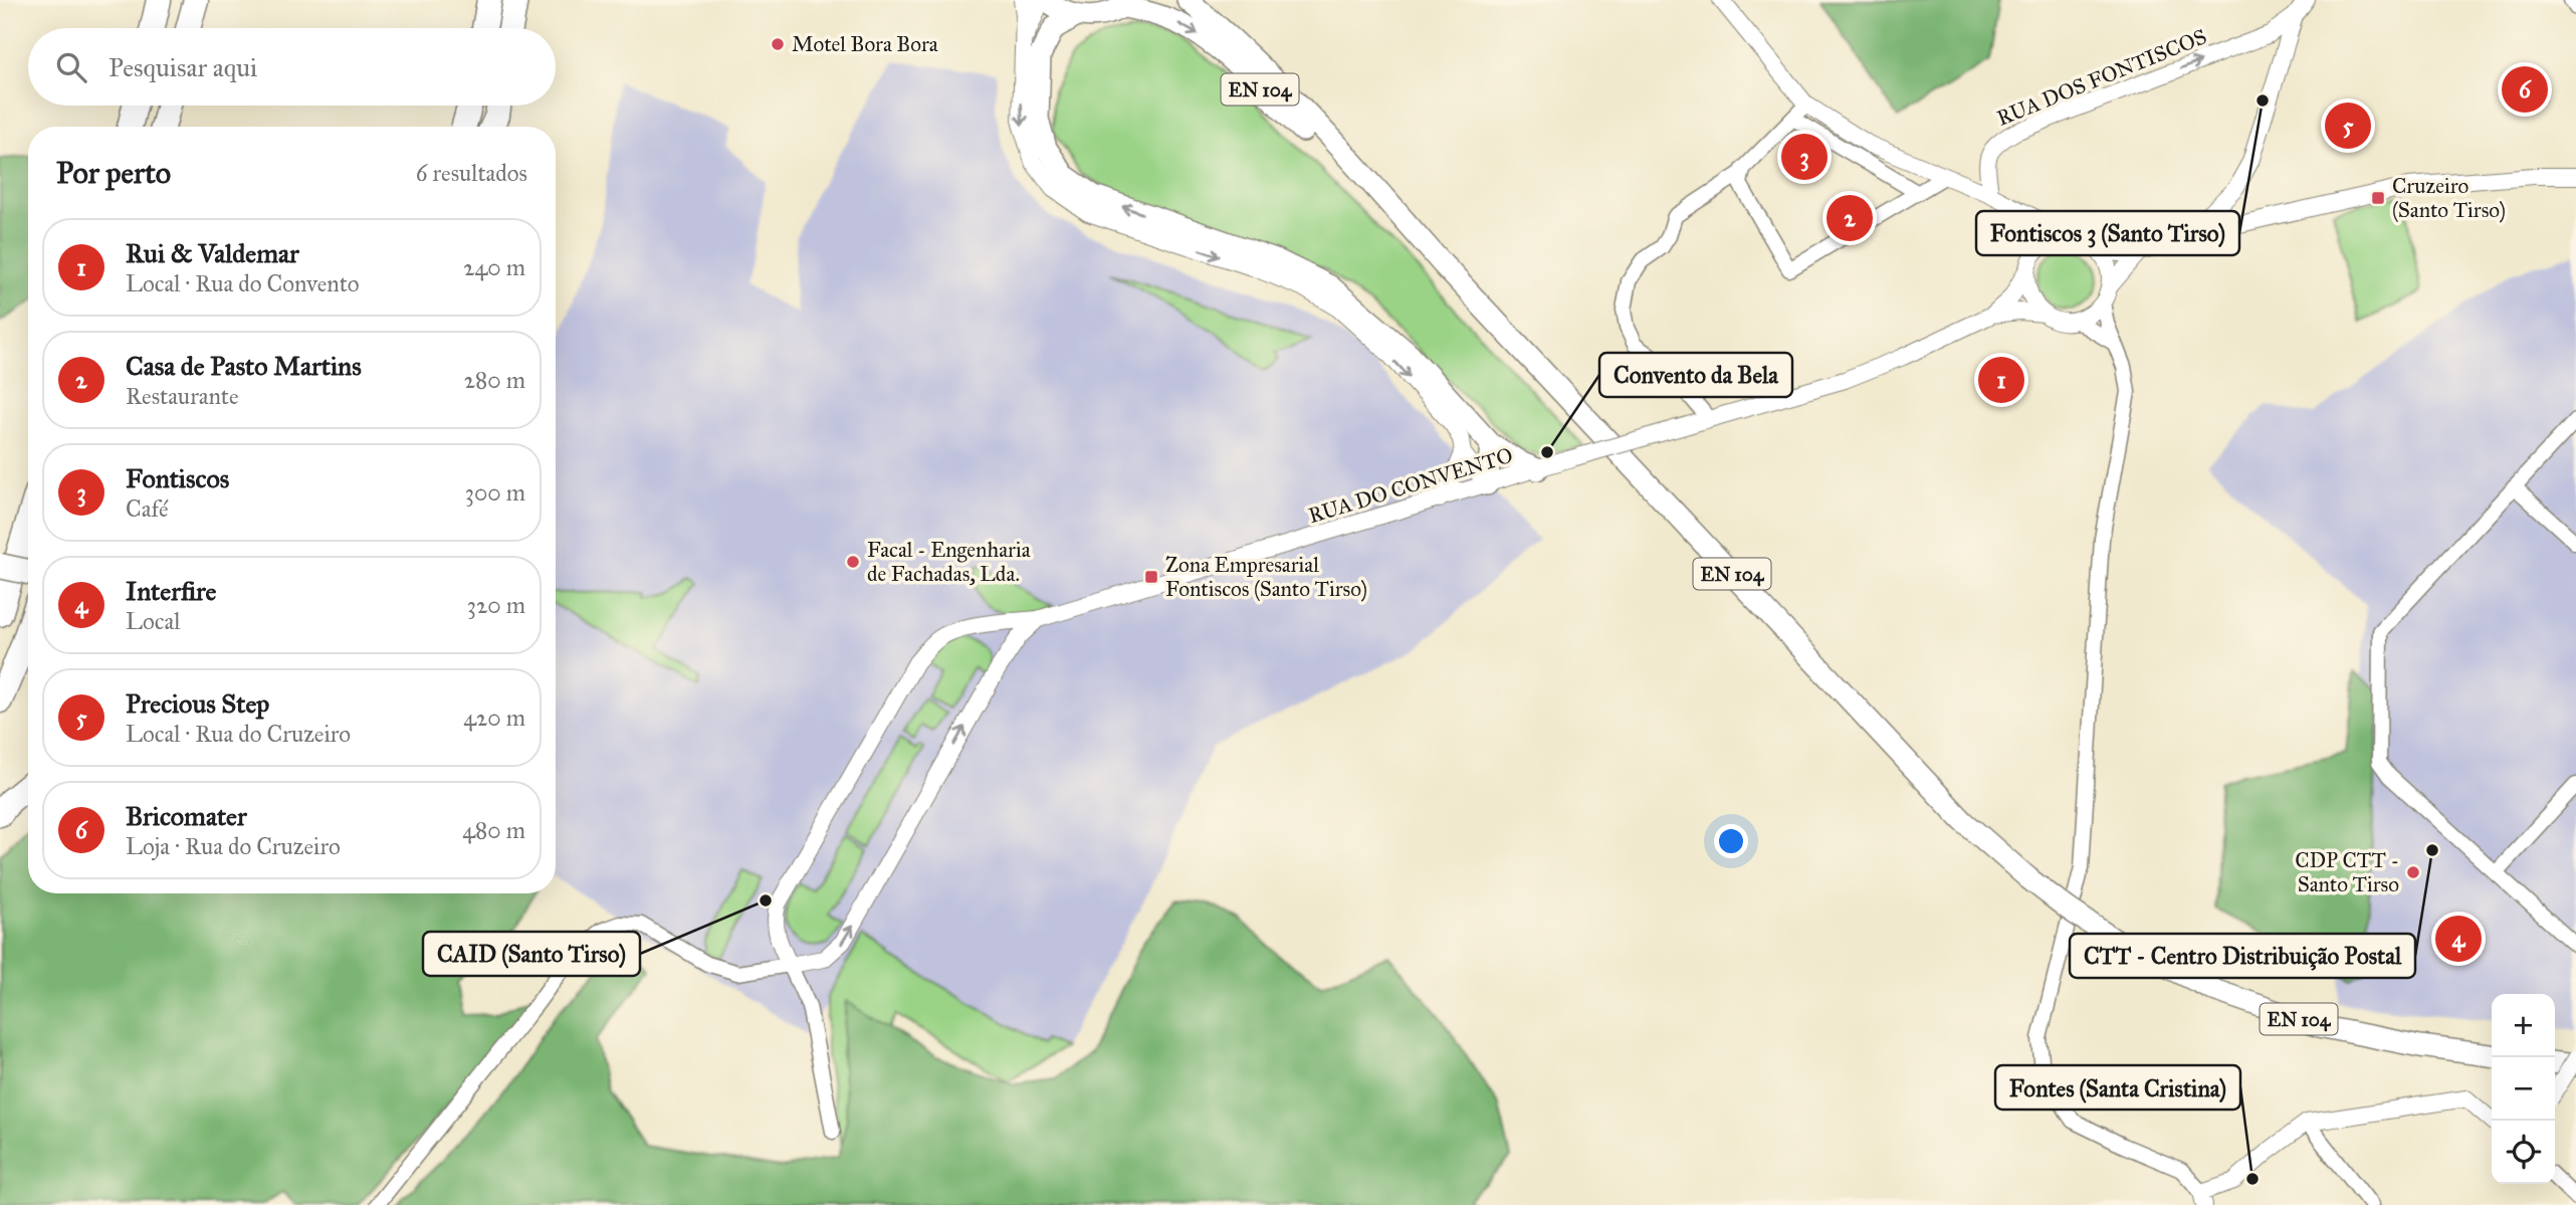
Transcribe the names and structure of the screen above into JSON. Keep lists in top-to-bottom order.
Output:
{
  "streets": {
    "main road": ["EN 104"],
    "street": ["RUA DOS FONTISCOS", "RUA DO CONVENTO"]
  },
  "one_way": ["RUA DOS FONTISCOS"],
  "places": {
    "other": [
      "Motel Bora Bora",
      "Fontiscos 3 (Santo Tirso)",
      "Convento da Bela",
      "Facal - Engenharia de Fachadas, Lda.",
      "CTT - Centro Distribuição Postal",
      "CDP CTT - Santo Tirso",
      "CAID (Santo Tirso)",
      "Fontes (Santa Cristina)"
    ],
    "transit": ["Cruzeiro (Santo Tirso)", "Zona Empresarial Fontiscos (Santo Tirso)"]
  },
  "page": {
    "search": "Pesquisar aqui",
    "pins": [
      "6",
      "5",
      "3",
      "2",
      "1",
      "4"
    ],
    "heading": ["Por perto", "6 resultados"],
    "list": [
      {
        "mark": "1",
        "name": "Rui & Valdemar",
        "note": "Local · Rua do Convento",
        "value": "240 m"
      },
      {
        "mark": "2",
        "name": "Casa de Pasto Martins",
        "note": "Restaurante",
        "value": "280 m"
      },
      {
        "mark": "3",
        "name": "Fontiscos",
        "note": "Café",
        "value": "300 m"
      },
      {
        "mark": "4",
        "name": "Interfire",
        "note": "Local",
        "value": "320 m"
      },
      {
        "mark": "5",
        "name": "Precious Step",
        "note": "Local · Rua do Cruzeiro",
        "value": "420 m"
      },
      {
        "mark": "6",
        "name": "Bricomater",
        "note": "Loja · Rua do Cruzeiro",
        "value": "480 m"
      }
    ],
    "map_buttons": ["+", "−"]
  }
}
